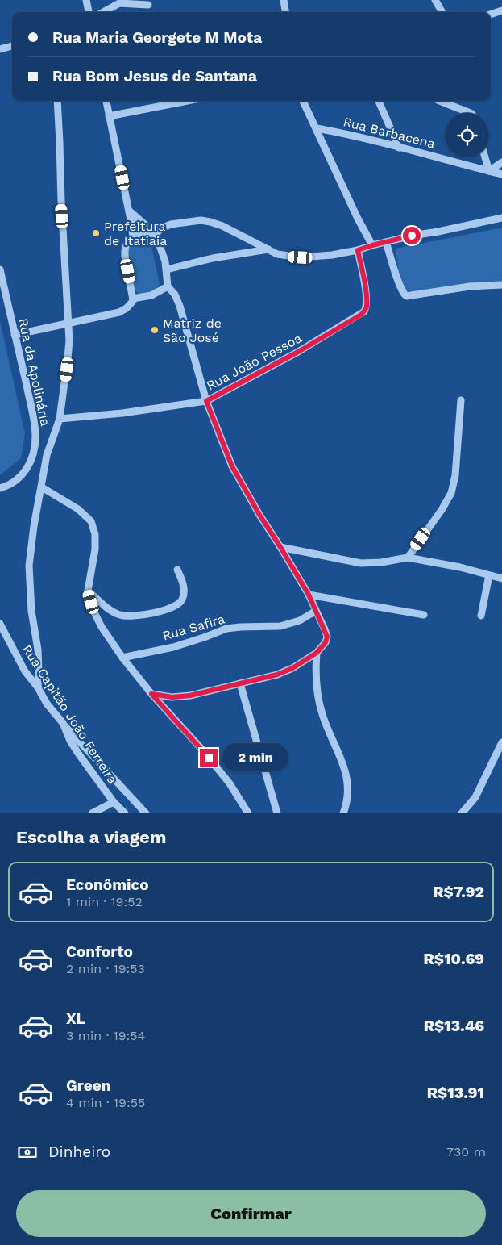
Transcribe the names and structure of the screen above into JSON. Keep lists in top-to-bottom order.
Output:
{
  "streets": {
    "street": [
      "Rua Barbacena",
      "Rua João Pessoa",
      "Rua da Apolinária",
      "Rua Safira",
      "Rua Capitão João Ferreira"
    ]
  },
  "places": ["Prefeitura de Itatiaia", "Matriz de São José"],
  "page": {
    "banner": ["Rua Maria Georgete M Mota", "Rua Bom Jesus de Santana"],
    "bubble": "2 min",
    "heading": "Escolha a viagem",
    "list": [
      {
        "name": "Econômico",
        "note": "1 min · 19:52",
        "value": "R$7.92"
      },
      {
        "name": "Conforto",
        "note": "2 min · 19:53",
        "value": "R$10.69"
      },
      {
        "name": "XL",
        "note": "3 min · 19:54",
        "value": "R$13.46"
      },
      {
        "name": "Green",
        "note": "4 min · 19:55",
        "value": "R$13.91"
      }
    ],
    "pay": ["Dinheiro", "730 m"],
    "buttons": "Confirmar"
  }
}
